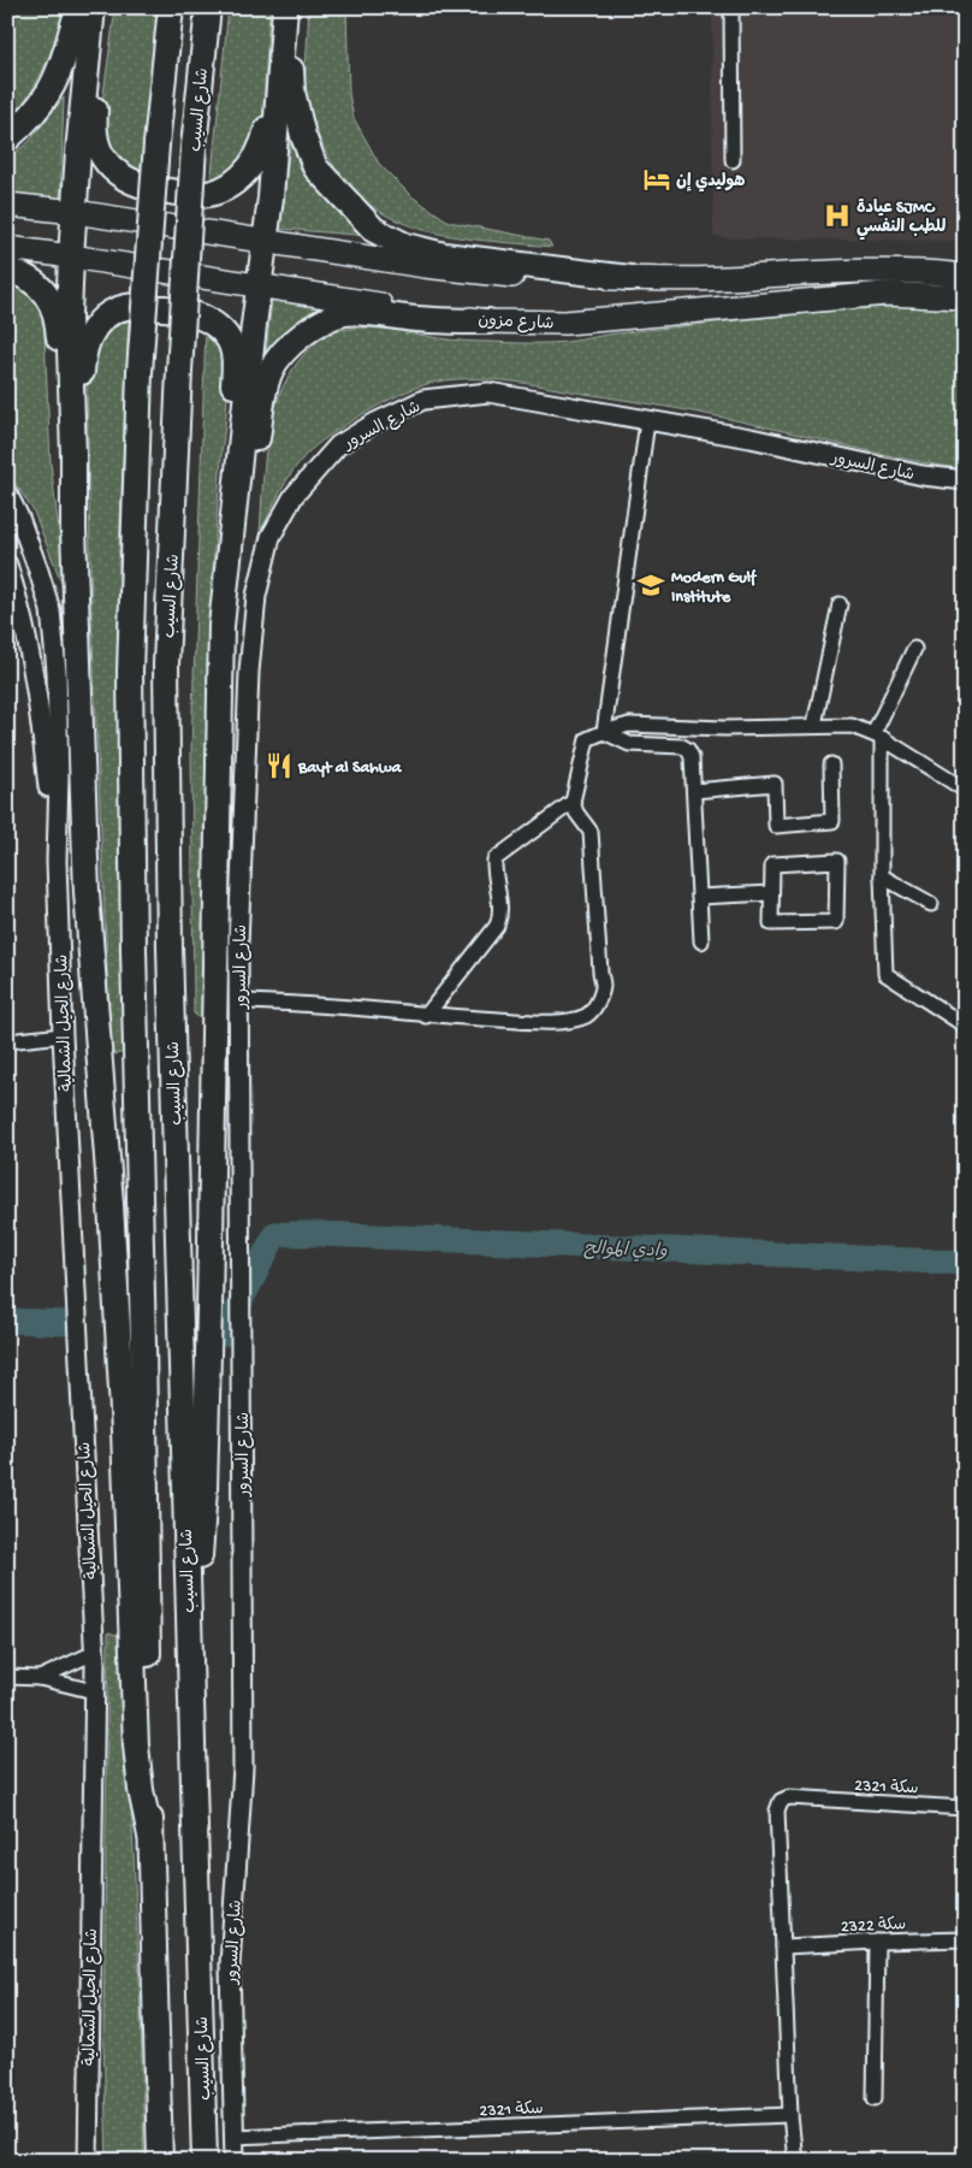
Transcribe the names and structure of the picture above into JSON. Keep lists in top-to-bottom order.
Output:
{
  "streets": {
    "highway": ["شارع السيب"],
    "main road": ["شارع مزون"],
    "street": [
      "شارع السرور",
      "شارع الحيل الشمالية",
      "سكة 2321",
      "سكة 2322"
    ]
  },
  "crossings": [
    ["شارع السرور", "سكة 2321"],
    ["سكة 2321", "سكة 2322"]
  ],
  "water": ["وادي الموالح"],
  "places": {
    "hotel": ["هوليدي إن"],
    "hospital": ["عيادة SJMC للطب النفسي"],
    "school or university": ["Modern Gulf Institute"],
    "restaurant": ["Bayt al Sahwa"]
  }
}
